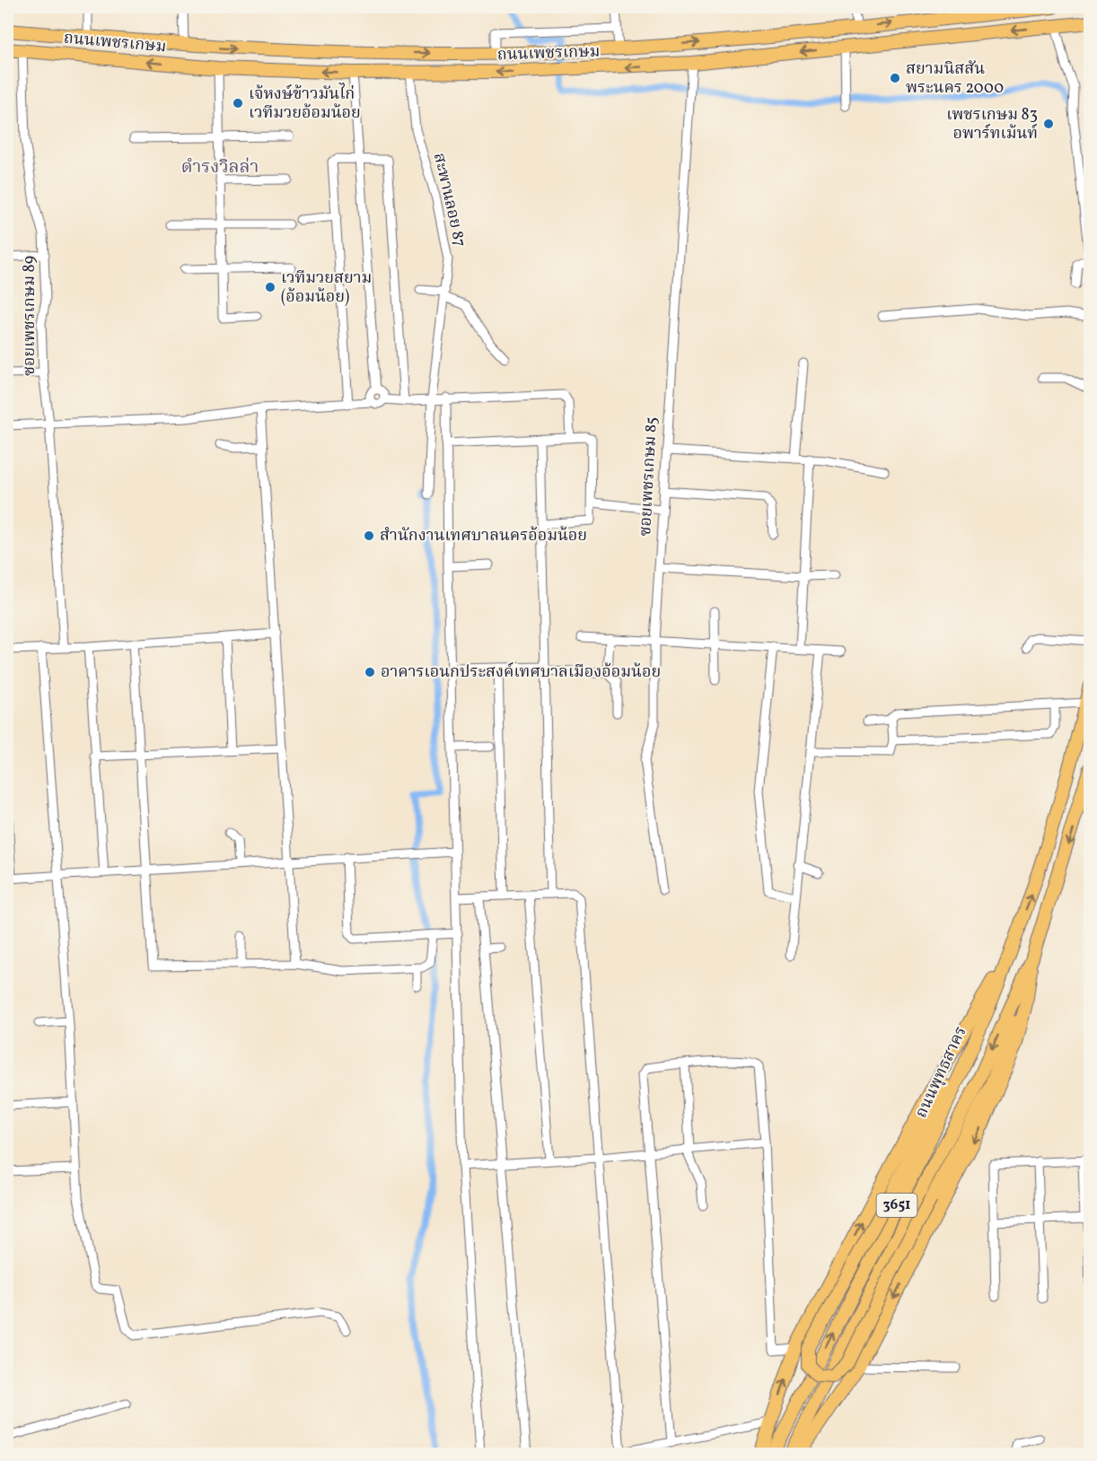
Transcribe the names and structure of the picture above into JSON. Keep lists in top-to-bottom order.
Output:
{
  "streets": {
    "main road": ["ถนนเพชรเกษม", "ถนนพุทธสาคร", "3651"],
    "street": ["สะพานลอย 87", "ซอยเพชรเกษม 89", "ซอยเพชรเกษม 85"]
  },
  "crossings": [
    ["ถนนเพชรเกษม", "สะพานลอย 87"],
    ["ถนนเพชรเกษม", "ซอยเพชรเกษม 89"],
    ["ถนนเพชรเกษม", "ซอยเพชรเกษม 85"]
  ],
  "districts": ["ดำรงวิลล่า"],
  "places": [
    "สยามนิสสัน พระนคร 2000",
    "เจ้หงษ์ข้าวมันไก่ เวทีมวยอ้อมน้อย",
    "เพชรเกษม 83 อพาร์ทเม้นท์",
    "เวทีมวยสยาม (อ้อมน้อย)",
    "สำนักงานเทศบาลนครอ้อมน้อย",
    "อาคารเอนกประสงค์เทศบาลเมืองอ้อมน้อย"
  ]
}
